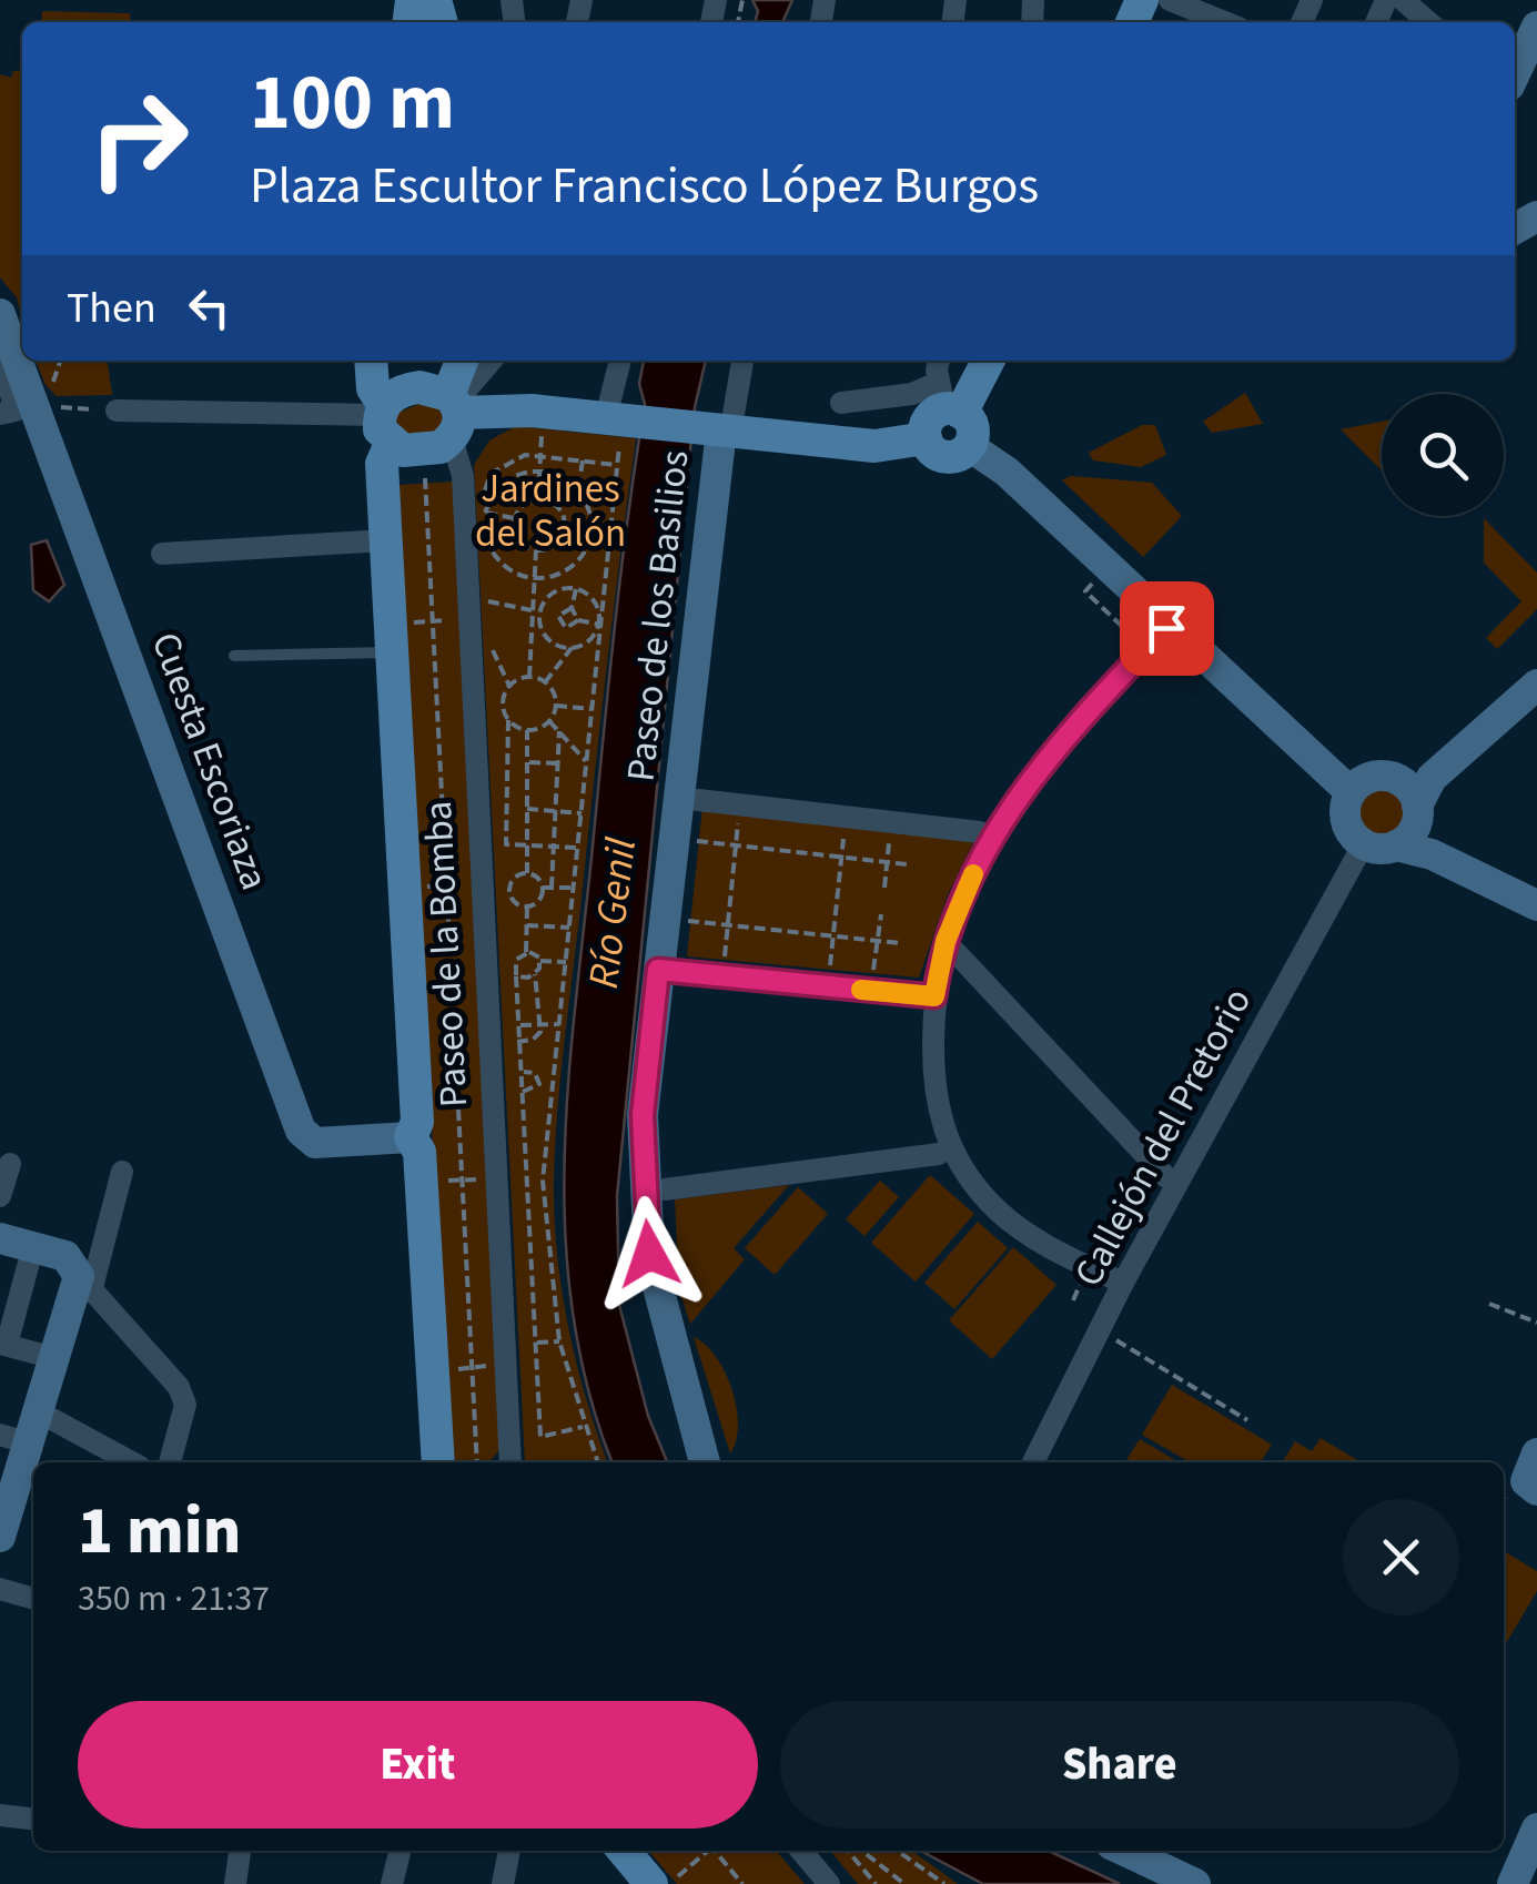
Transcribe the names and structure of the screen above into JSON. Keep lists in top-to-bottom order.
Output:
{
  "streets": {
    "main road": ["Paseo de los Basilios", "Cuesta Escoriaza", "Paseo de la Bomba"],
    "street": ["Callejón del Pretorio"]
  },
  "crossings": [
    ["Cuesta Escoriaza", "Paseo de la Bomba"]
  ],
  "water": ["Río Genil"],
  "parks": ["Jardines del Salón"],
  "page": {
    "turn": ["100 m", "Plaza Escultor Francisco López Burgos"],
    "then": "Then",
    "heading": ["1 min", "350 m · 21:37"],
    "buttons": ["Exit", "Share"]
  }
}
